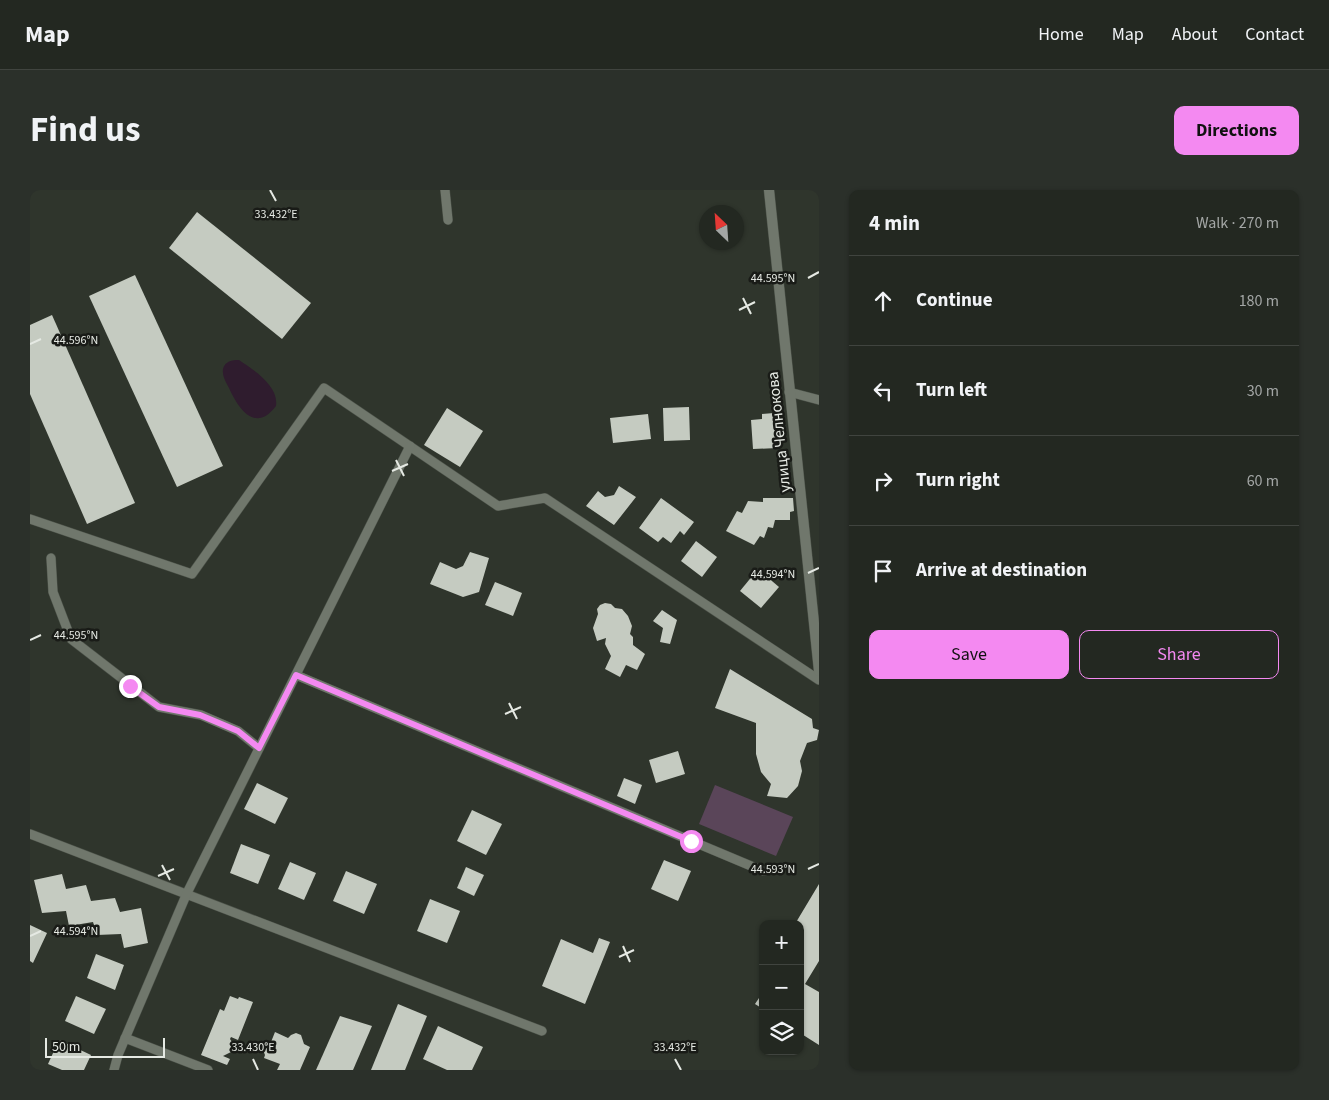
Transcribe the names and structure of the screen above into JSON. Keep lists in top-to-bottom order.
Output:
{
  "streets": {
    "street": ["улица Челнокова"]
  },
  "scale_bar": "50 m",
  "north": "top left",
  "page": {
    "header": "Map",
    "nav": [
      "Home",
      "Map",
      "About",
      "Contact"
    ],
    "title": "Find us",
    "buttons": [
      "Directions",
      ["Save", "Share"]
    ],
    "heading": ["4 min", "Walk · 270 m"],
    "list": [
      ["Continue", "180 m"],
      ["Turn left", "30 m"],
      ["Turn right", "60 m"],
      "Arrive at destination"
    ],
    "map_buttons": ["+", "−"],
    "scale": "50 m"
  },
  "coordinates": [
    "33.432°E",
    "44.595°N",
    "44.596°N",
    "44.594°N",
    "44.593°N",
    "33.430°E"
  ]
}
